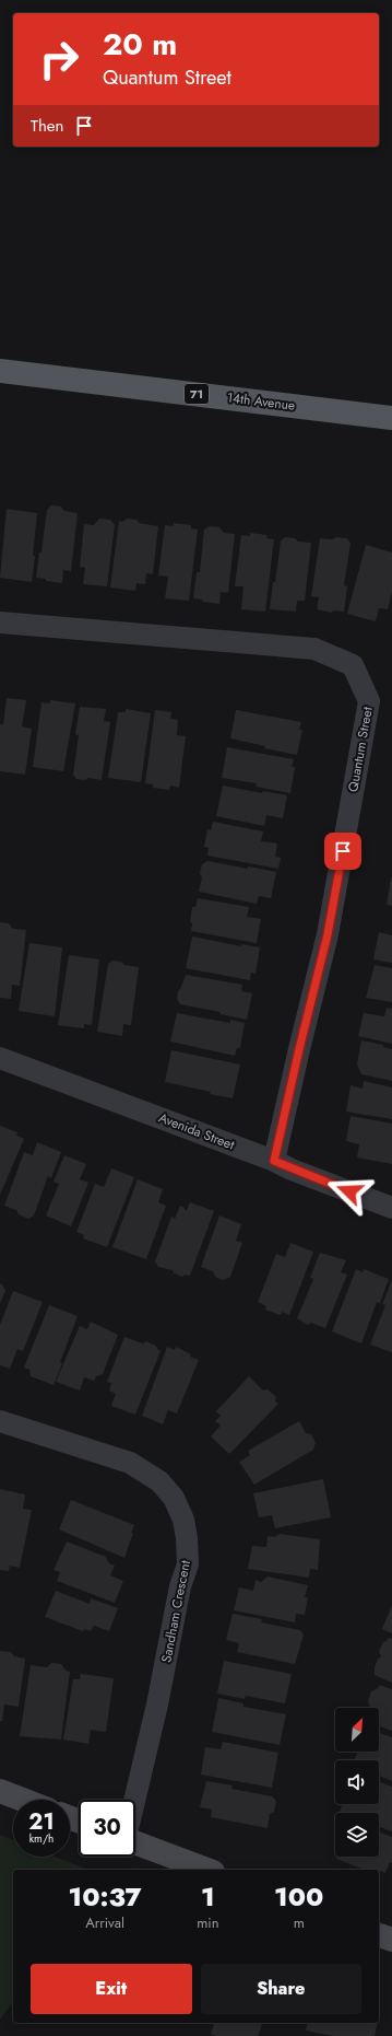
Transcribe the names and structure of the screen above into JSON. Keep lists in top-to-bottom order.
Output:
{
  "streets": {
    "main road": ["71", "14th Avenue"],
    "street": ["Quantum Street", "Avenida Street", "Sandham Crescent"]
  },
  "crossings": [
    ["Quantum Street", "Avenida Street"]
  ],
  "north": "top right",
  "page": {
    "turn": ["20 m", "Quantum Street"],
    "then": "Then",
    "speed": "21 km/h",
    "limit": "30",
    "eta": [
      "10:37",
      "Arrival",
      "1",
      "min",
      "100",
      "m"
    ],
    "buttons": ["Exit", "Share"]
  }
}
